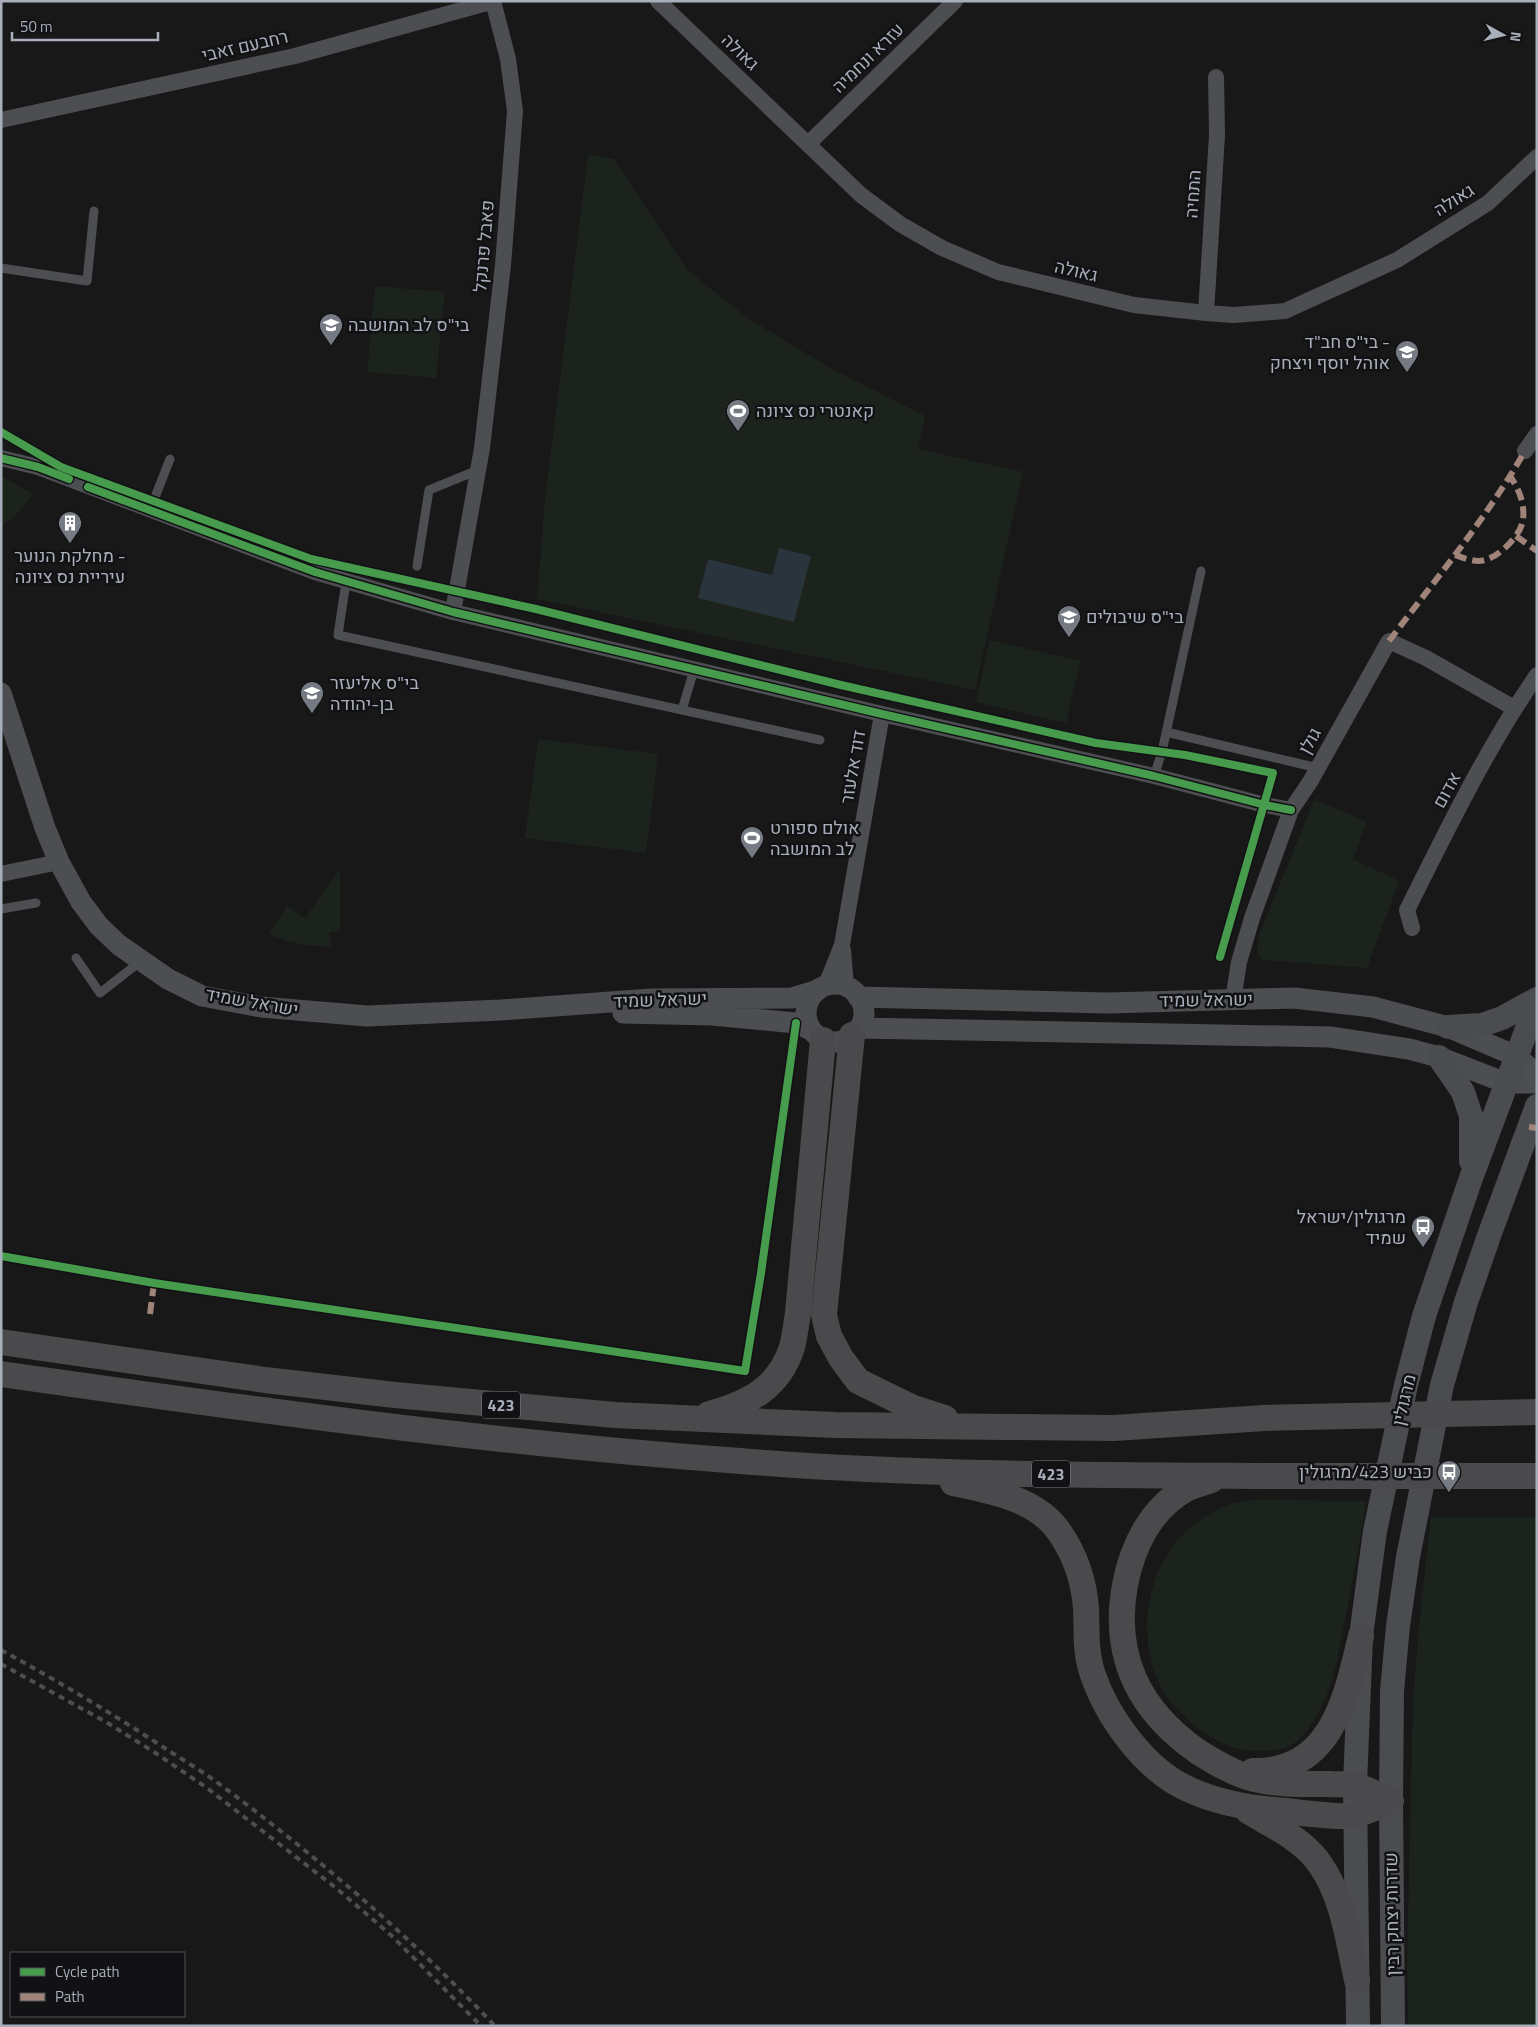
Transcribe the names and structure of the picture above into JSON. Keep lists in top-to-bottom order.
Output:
{
  "streets": {
    "main road": ["מרגולין", "423", "שדרות יצחק רבין"],
    "street": [
      "רחבעם זאבי",
      "גאולה",
      "עזרא ונחמיה",
      "התחיה",
      "פאבל פרנקל",
      "גולן",
      "דוד אלעזר",
      "אדום",
      "ישראל שמיד"
    ]
  },
  "crossings": [
    ["רחבעם זאבי", "פאבל פרנקל"],
    ["גאולה", "עזרא ונחמיה"],
    ["גאולה", "התחיה"],
    ["פאבל פרנקל", "דוד אלעזר"],
    ["גולן", "דוד אלעזר"],
    ["גולן", "אדום"],
    ["גולן", "ישראל שמיד"],
    ["דוד אלעזר", "ישראל שמיד"],
    ["ישראל שמיד", "מרגולין"],
    ["מרגולין", "שדרות יצחק רבין"]
  ],
  "places": {
    "school or university": [
      "בי\"ס לב המושבה",
      "בי\"ס חב\"ד - אוהל יוסף ויצחק",
      "בי\"ס שיבולים",
      "בי\"ס אליעזר בן-יהודה"
    ],
    "sports": ["קאנטרי נס ציונה", "אולם ספורט לב המושבה"],
    "building": ["מחלקת הנוער - עיריית נס ציונה"],
    "bus stop": ["מרגולין/ישראל שמיד", "כביש 423/מרגולין"]
  },
  "legend": ["Cycle path", "Path"],
  "scale_bar": "50 m",
  "north": "right"
}
